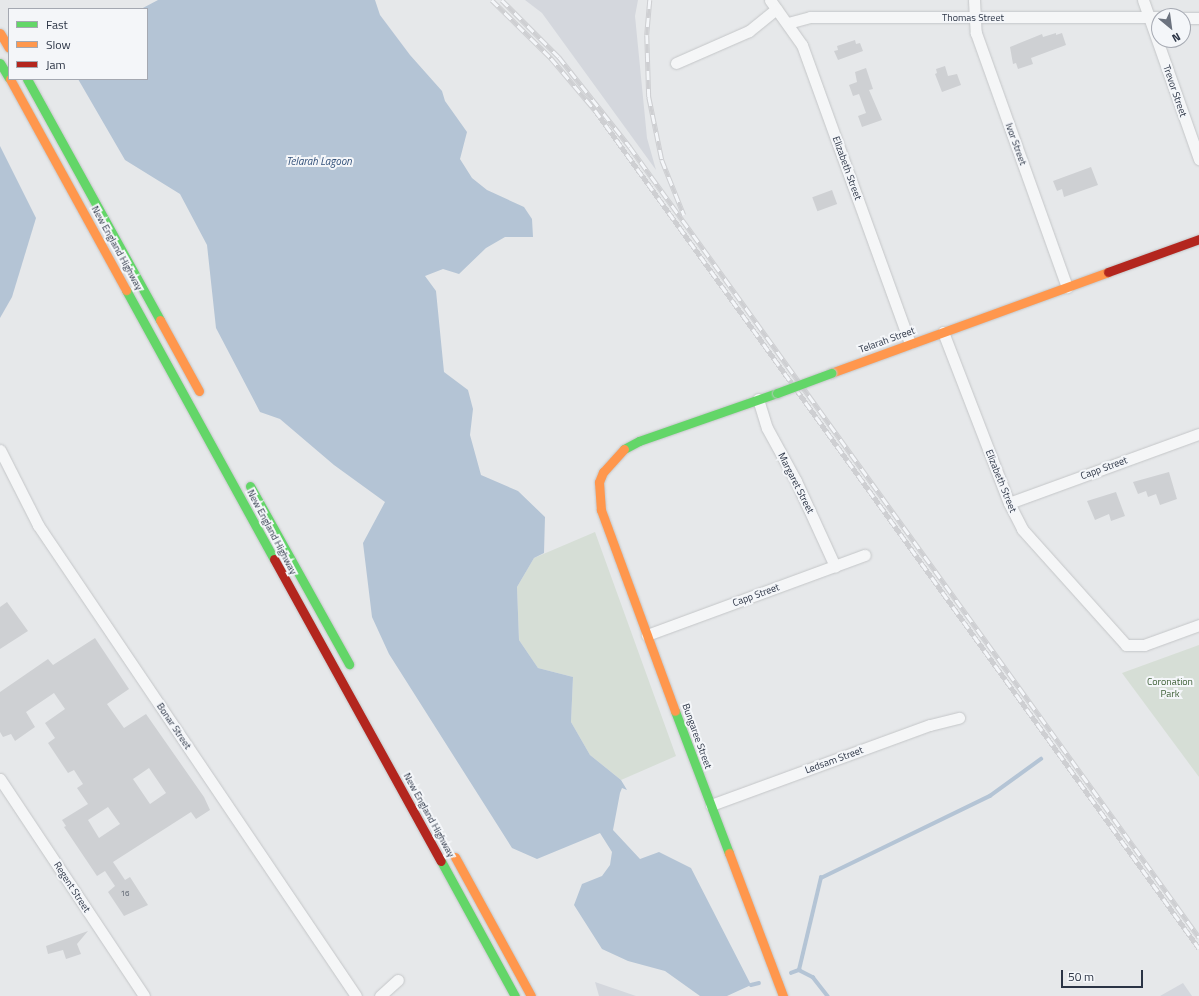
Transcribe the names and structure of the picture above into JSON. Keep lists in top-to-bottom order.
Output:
{
  "streets": {
    "main road": ["New England Highway", "Telarah Street", "Bungaree Street"],
    "street": [
      "Thomas Street",
      "Trevor Street",
      "Ivor Street",
      "Elizabeth Street",
      "Capp Street",
      "Margaret Street",
      "Bonar Street",
      "Ledsam Street",
      "Regent Street"
    ]
  },
  "crossings": [
    ["Thomas Street", "Ivor Street"],
    ["Thomas Street", "Elizabeth Street"],
    ["Ivor Street", "Telarah Street"],
    ["Elizabeth Street", "Telarah Street"],
    ["Elizabeth Street", "Capp Street"],
    ["Telarah Street", "Margaret Street"],
    ["Telarah Street", "Bungaree Street"],
    ["Capp Street", "Margaret Street"],
    ["Capp Street", "Bungaree Street"],
    ["Bungaree Street", "Ledsam Street"]
  ],
  "water": ["Telarah Lagoon"],
  "parks": ["Coronation Park"],
  "house_numbers": ["16"],
  "legend": ["Fast", "Slow", "Jam"],
  "scale_bar": "50 m",
  "north": "bottom right"
}
